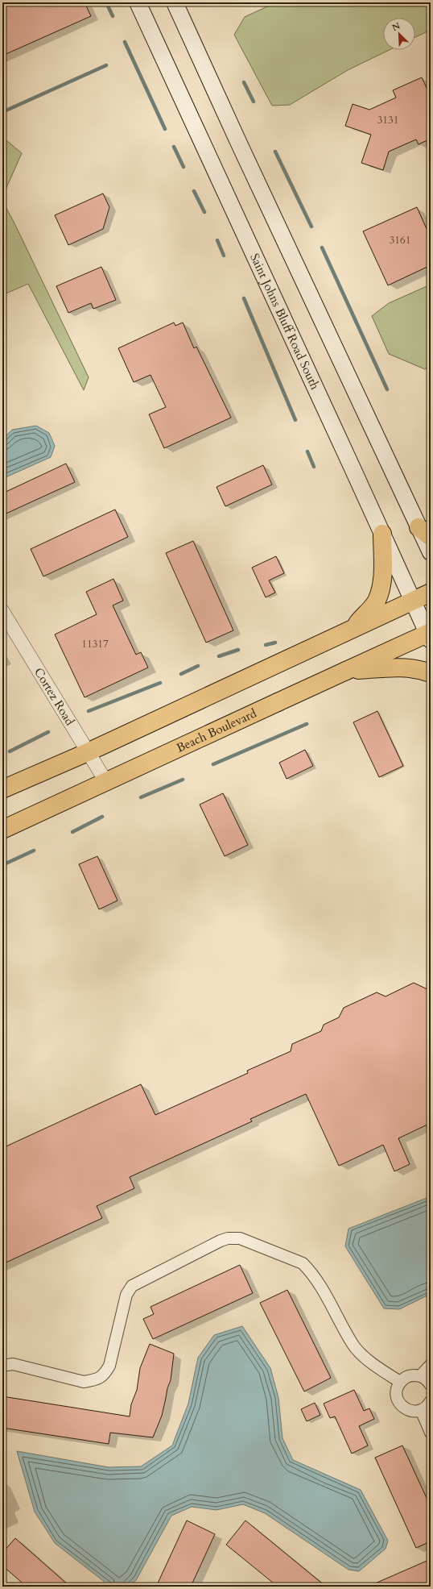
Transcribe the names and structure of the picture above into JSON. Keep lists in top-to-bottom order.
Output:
{
  "streets": {
    "main road": ["Saint Johns Bluff Road South", "Beach Boulevard"],
    "street": ["Cortez Road"]
  },
  "crossings": [
    ["Saint Johns Bluff Road South", "Beach Boulevard"],
    ["Cortez Road", "Beach Boulevard"]
  ],
  "house_numbers": ["3131", "3161", "11317"],
  "north": "top left"
}
